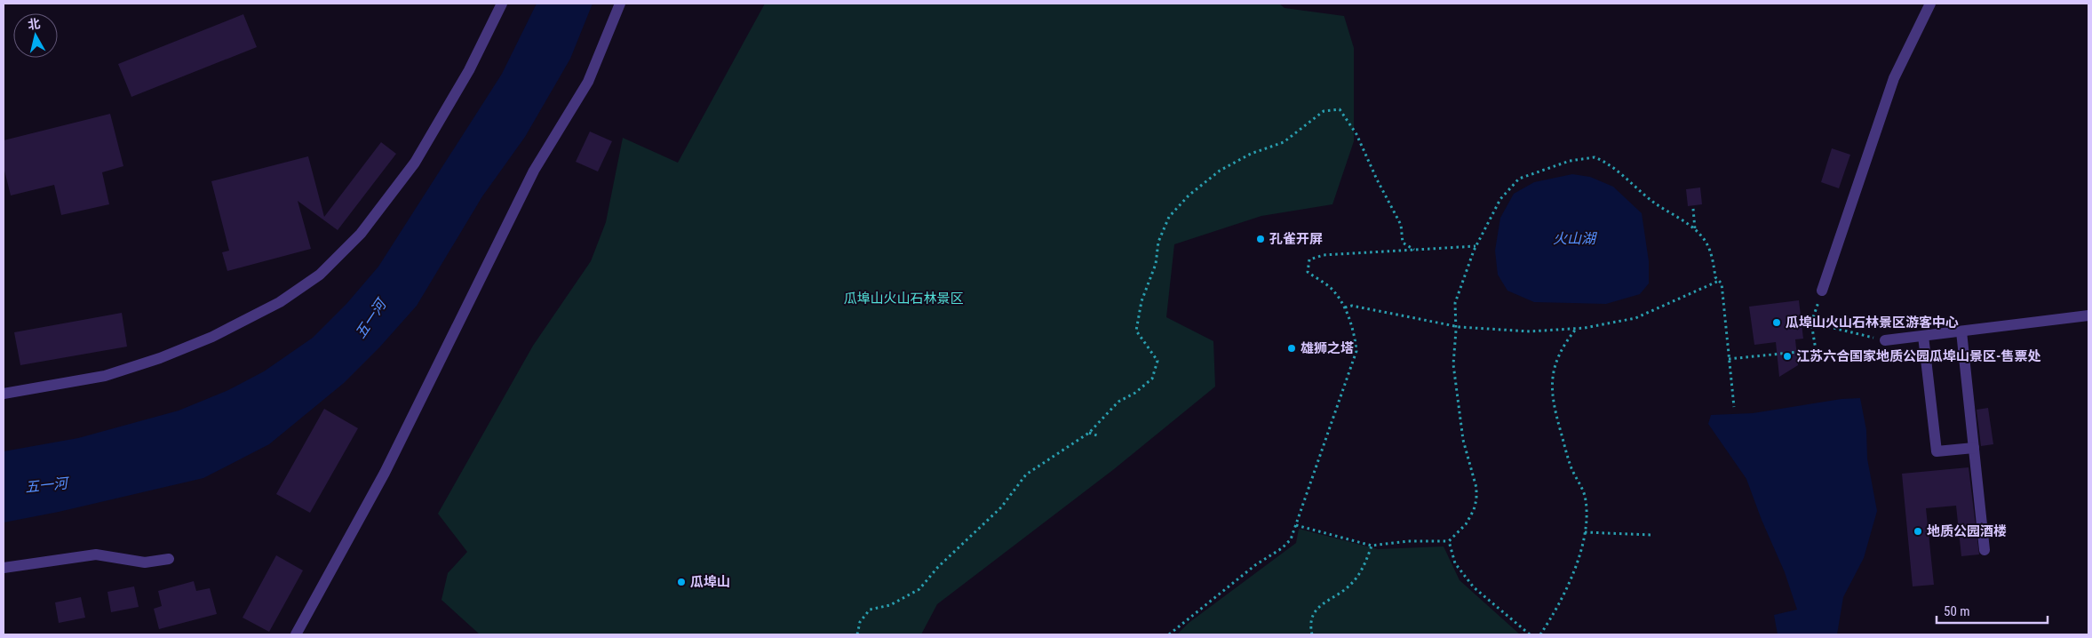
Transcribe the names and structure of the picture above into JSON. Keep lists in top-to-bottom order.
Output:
{
  "water": ["火山湖", "五一河"],
  "parks": ["瓜埠山火山石林景区"],
  "places": [
    "孔雀开屏",
    "瓜埠山火山石林景区游客中心",
    "雄狮之塔",
    "江苏六合国家地质公园瓜埠山景区-售票处",
    "地质公园酒楼",
    "瓜埠山"
  ],
  "scale_bar": "50 m",
  "north": "top"
}
